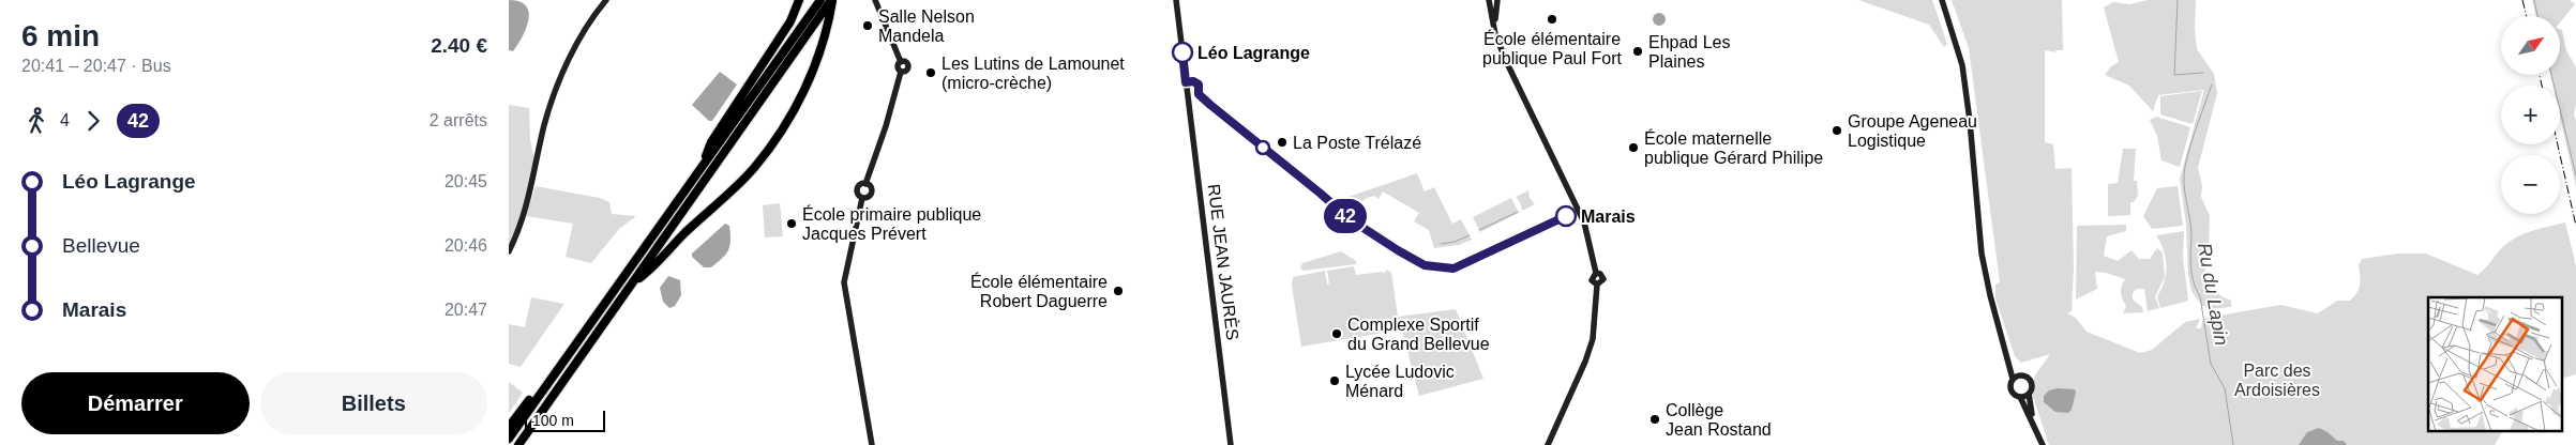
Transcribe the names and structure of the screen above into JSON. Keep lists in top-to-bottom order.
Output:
{
  "streets": {
    "street": ["RUE JEAN JAURÈS"]
  },
  "water": ["Ru du Lapin"],
  "parks": ["Parc des Ardoisières"],
  "places": [
    "École élémentaire publique Paul Fort",
    "Salle Nelson Mandela",
    "Ehpad Les Plaines",
    "Léo Lagrange",
    "Les Lutins de Lamounet (micro-crèche)",
    "Groupe Ageneau Logistique",
    "La Poste Trélazé",
    "École maternelle publique Gérard Philipe",
    "Marais",
    "École primaire publique Jacques Prévert",
    "École élémentaire Robert Daguerre",
    "Complexe Sportif du Grand Bellevue",
    "Lycée Ludovic Ménard",
    "Collège Jean Rostand"
  ],
  "lines": ["bus line 42"],
  "scale_bar": "100 m",
  "north": "top right",
  "page": {
    "heading": ["6 min", "20:41 – 20:47 · Bus", "2.40 €"],
    "on_map": "42",
    "map_buttons": ["+", "−"],
    "legs": ["4", "42", "2 arrêts"],
    "list": [
      {
        "name": "Léo Lagrange",
        "value": "20:45"
      },
      {
        "name": "Bellevue",
        "value": "20:46"
      },
      {
        "name": "Marais",
        "value": "20:47"
      }
    ],
    "buttons": ["Démarrer", "Billets"],
    "scale": "100 m"
  }
}
